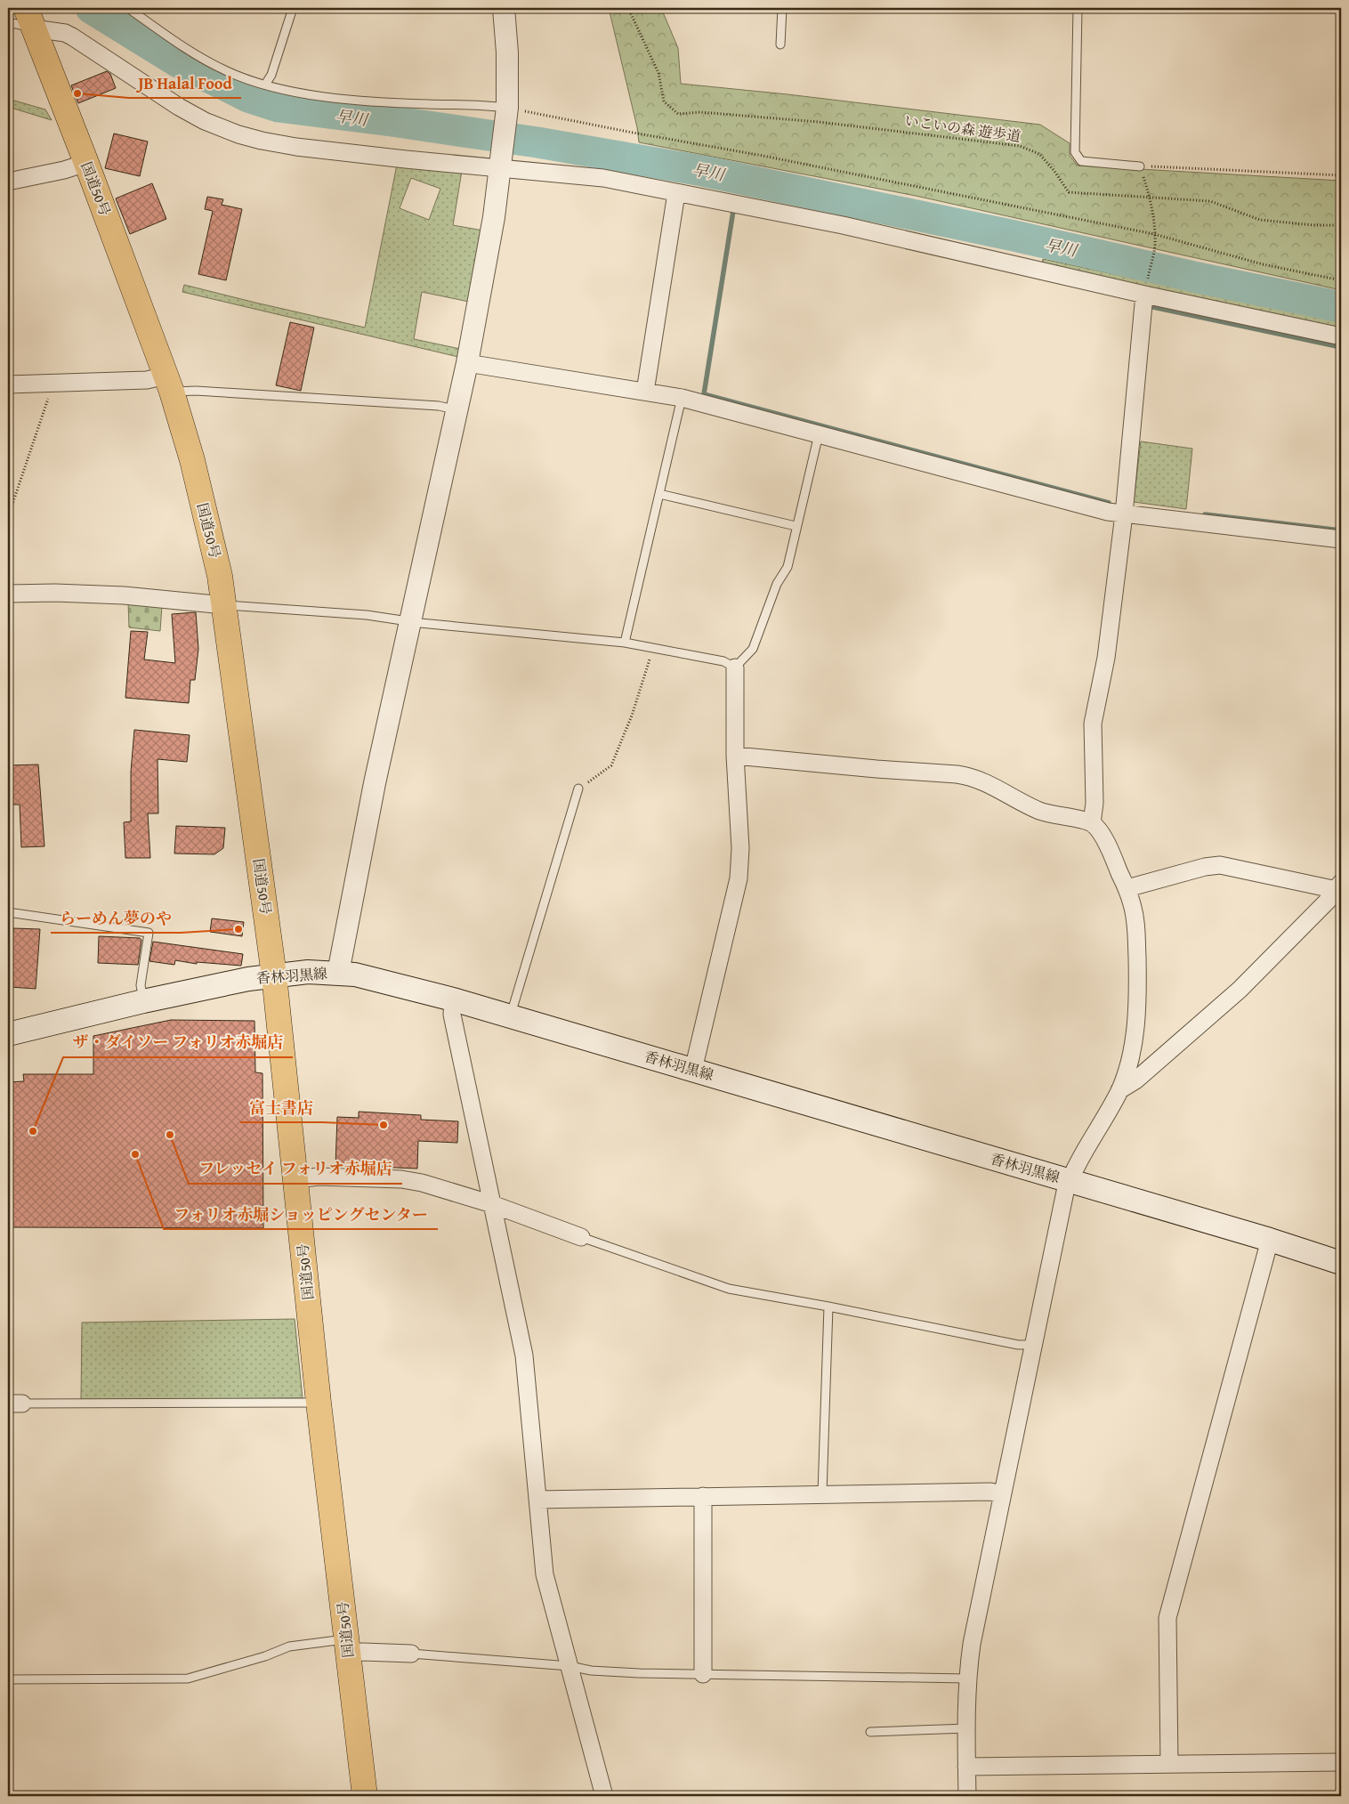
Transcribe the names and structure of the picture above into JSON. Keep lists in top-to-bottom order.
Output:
{
  "streets": {
    "highway": ["国道50号"],
    "main road": ["香林羽黒線"],
    "path": ["いこいの森 遊歩道"]
  },
  "crossings": [
    ["国道50号", "香林羽黒線"]
  ],
  "water": ["早川"],
  "places": [
    "JB Halal Food",
    "らーめん夢のや",
    "富士書店",
    "ザ・ダイソー フォリオ赤堀店",
    "フレッセイ フォリオ赤堀店",
    "フォリオ赤堀ショッピングセンター"
  ]
}
